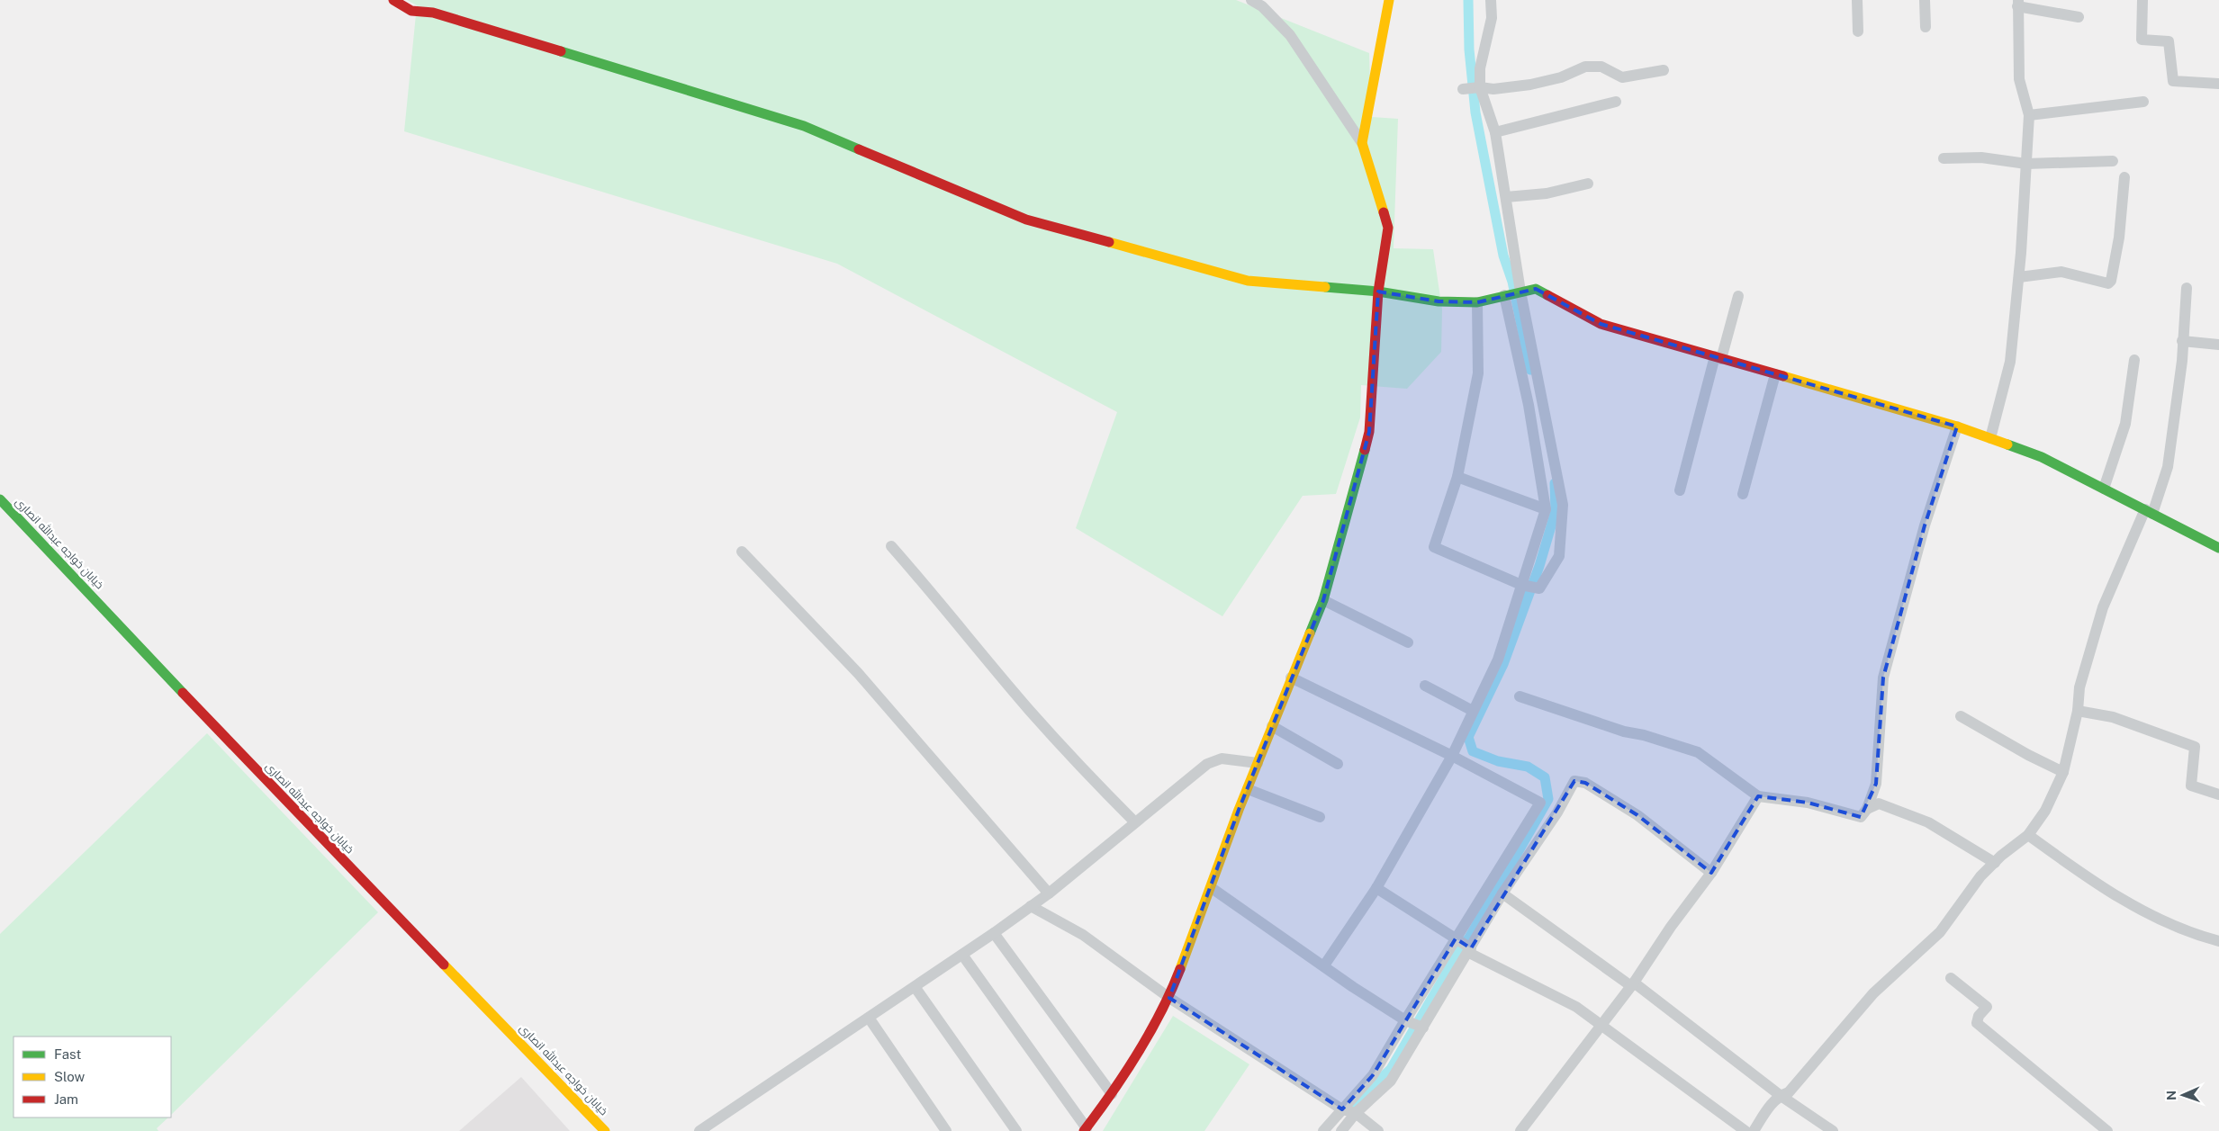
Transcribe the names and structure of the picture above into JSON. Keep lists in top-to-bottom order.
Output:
{
  "streets": {
    "street": ["خیابان خواجه عبدالله انصاری"]
  },
  "legend": ["Fast", "Slow", "Jam"],
  "north": "left"
}
